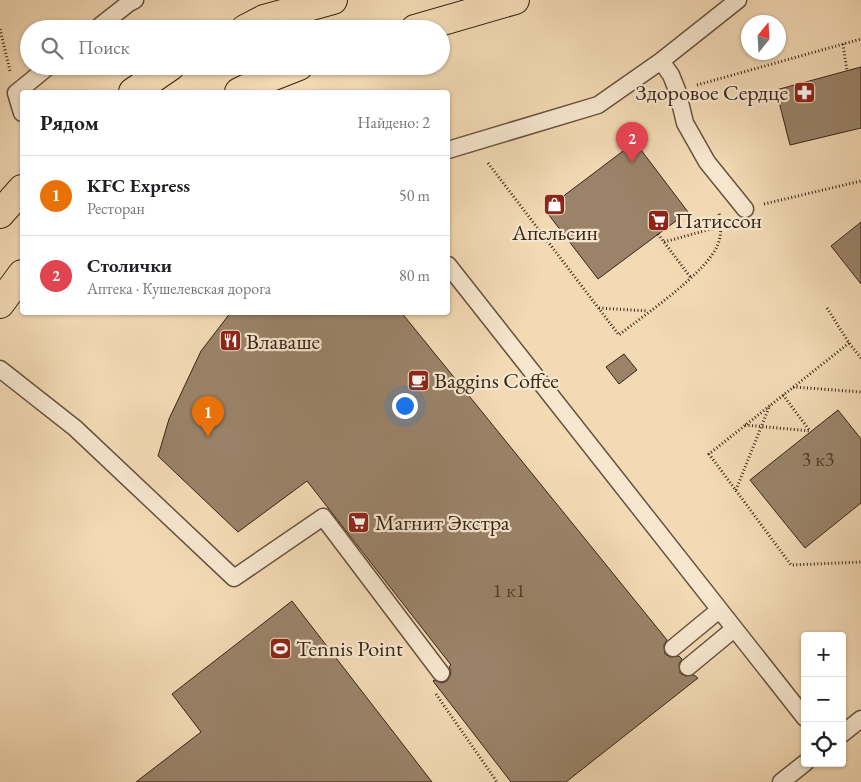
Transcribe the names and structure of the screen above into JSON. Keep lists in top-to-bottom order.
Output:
{
  "places": {
    "pharmacy": ["Здоровое Сердце"],
    "shop": ["Апельсин"],
    "supermarket": ["Патиссон", "Магнит Экстра"],
    "restaurant": ["Влаваше"],
    "cafe": ["Baggins Coffee"],
    "sports": ["Tennis Point"]
  },
  "house_numbers": ["3 к3", "1 к1"],
  "north": "top",
  "page": {
    "search": "Поиск",
    "heading": ["Рядом", "Найдено: 2"],
    "pins": ["2", "1"],
    "list": [
      {
        "mark": "1",
        "name": "KFC Express",
        "note": "Ресторан",
        "value": "50 m"
      },
      {
        "mark": "2",
        "name": "Столички",
        "note": "Аптека · Кушелевская дорога",
        "value": "80 m"
      }
    ],
    "map_buttons": ["+", "−"]
  }
}
